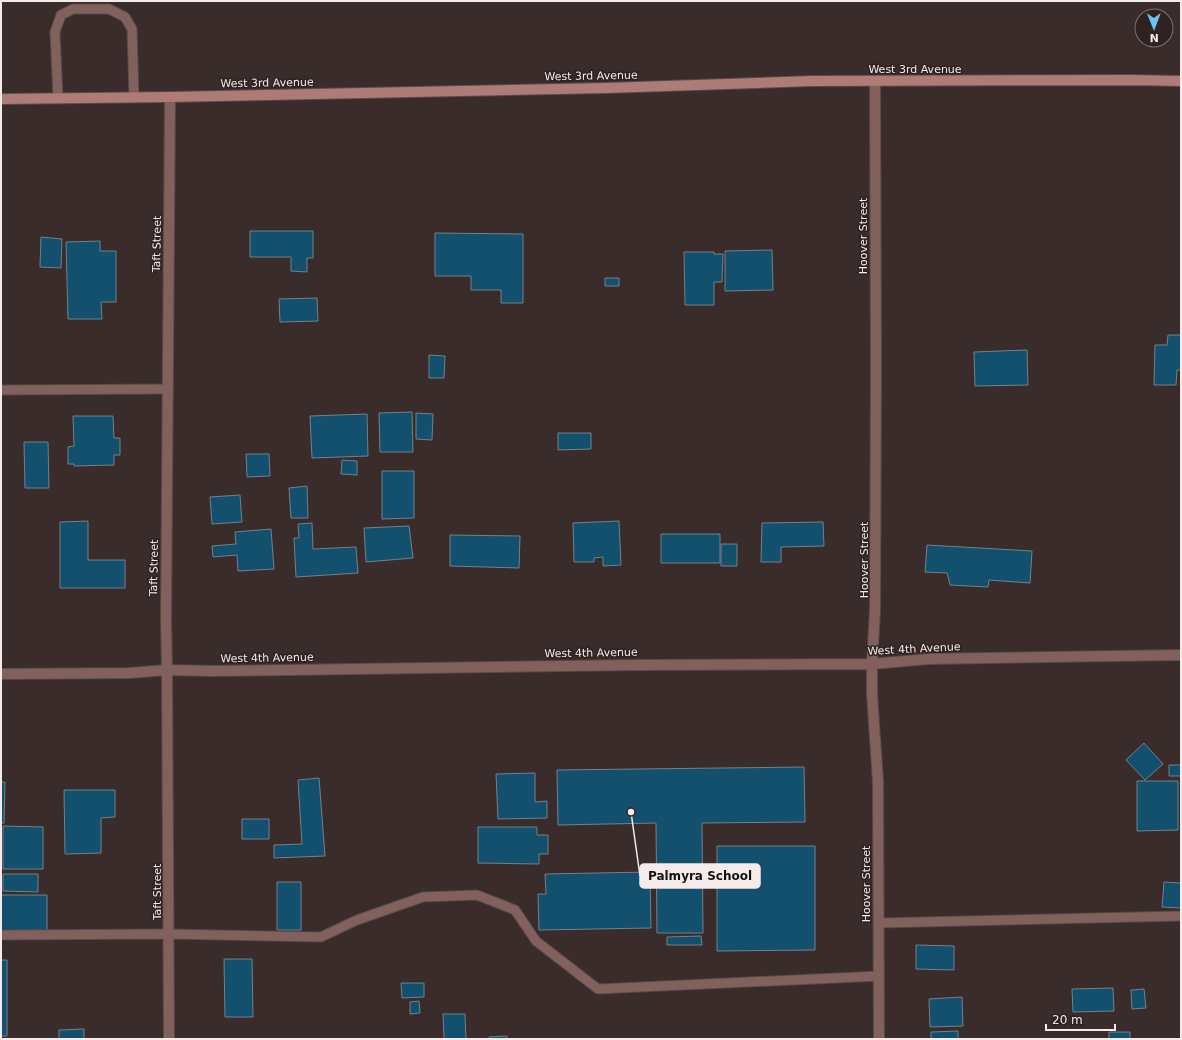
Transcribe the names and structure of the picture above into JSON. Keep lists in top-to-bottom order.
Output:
{
  "streets": {
    "street": [
      "West 3rd Avenue",
      "Hoover Street",
      "Taft Street",
      "West 4th Avenue"
    ]
  },
  "crossings": [
    ["West 3rd Avenue", "Hoover Street"],
    ["West 3rd Avenue", "Taft Street"],
    ["Hoover Street", "West 4th Avenue"],
    ["Taft Street", "West 4th Avenue"]
  ],
  "places": ["Palmyra School"],
  "scale_bar": "20 m",
  "north": "bottom"
}
